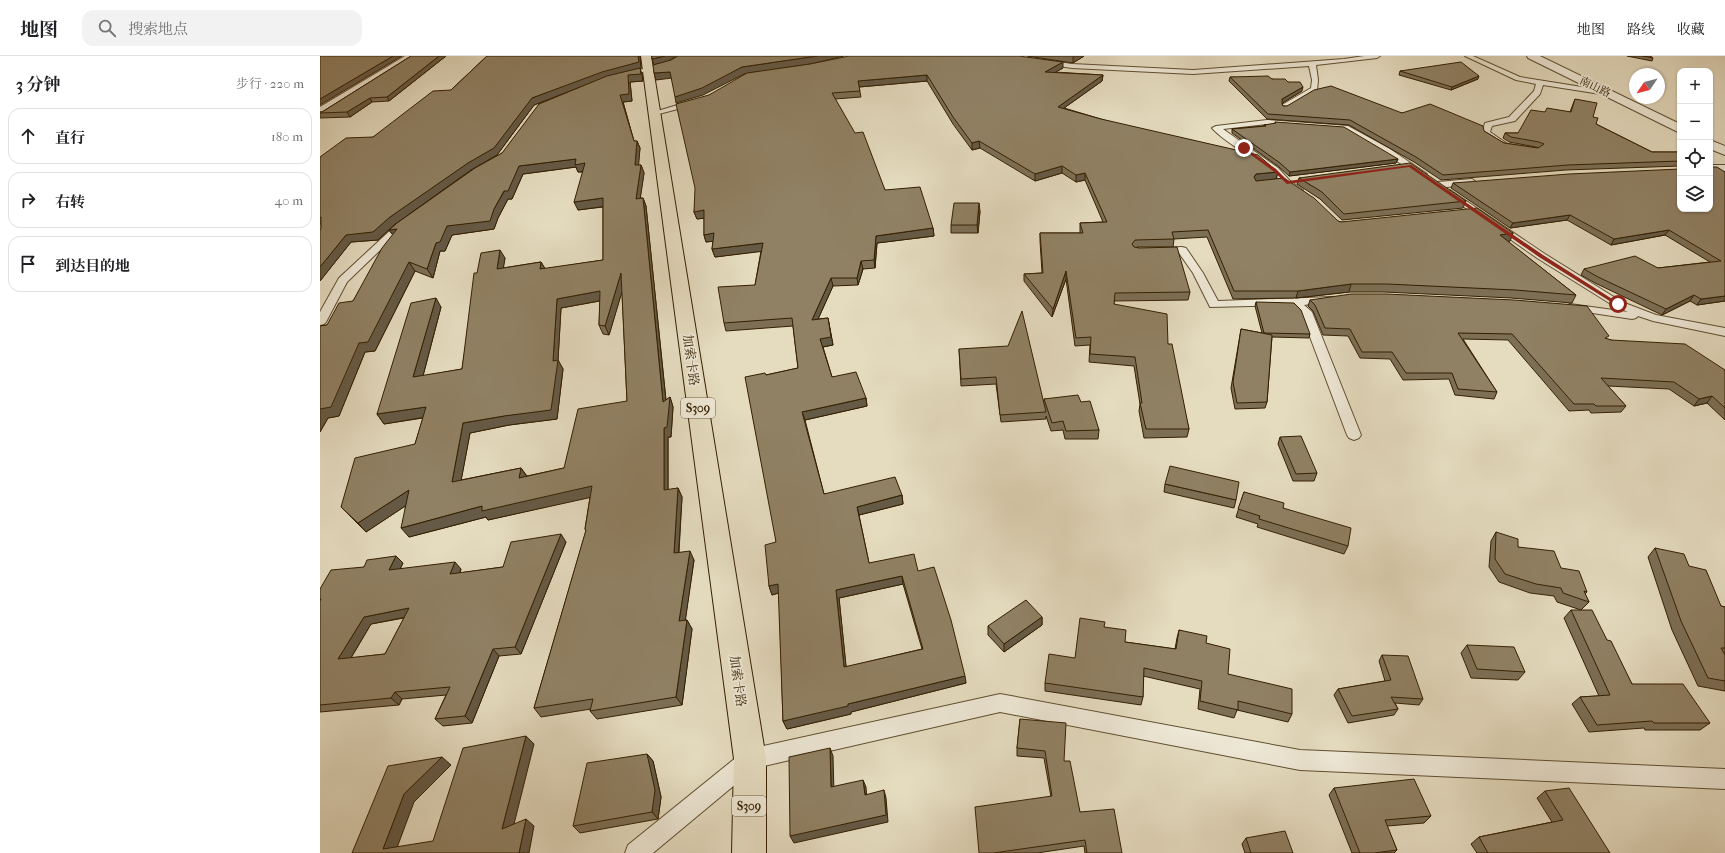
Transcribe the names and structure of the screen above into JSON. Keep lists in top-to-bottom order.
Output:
{
  "streets": {
    "main road": ["加索卡路", "S309"],
    "street": ["南山路"]
  },
  "crossings": [
    ["加索卡路", "S309"]
  ],
  "north": "bottom left",
  "page": {
    "header": "地图",
    "search": "搜索地点",
    "nav": ["地图", "路线", "收藏"],
    "heading": ["3 分钟", "步行 · 220 m"],
    "map_buttons": ["+", "−"],
    "list": [
      ["直行", "180 m"],
      ["右转", "40 m"],
      "到达目的地"
    ]
  }
}
